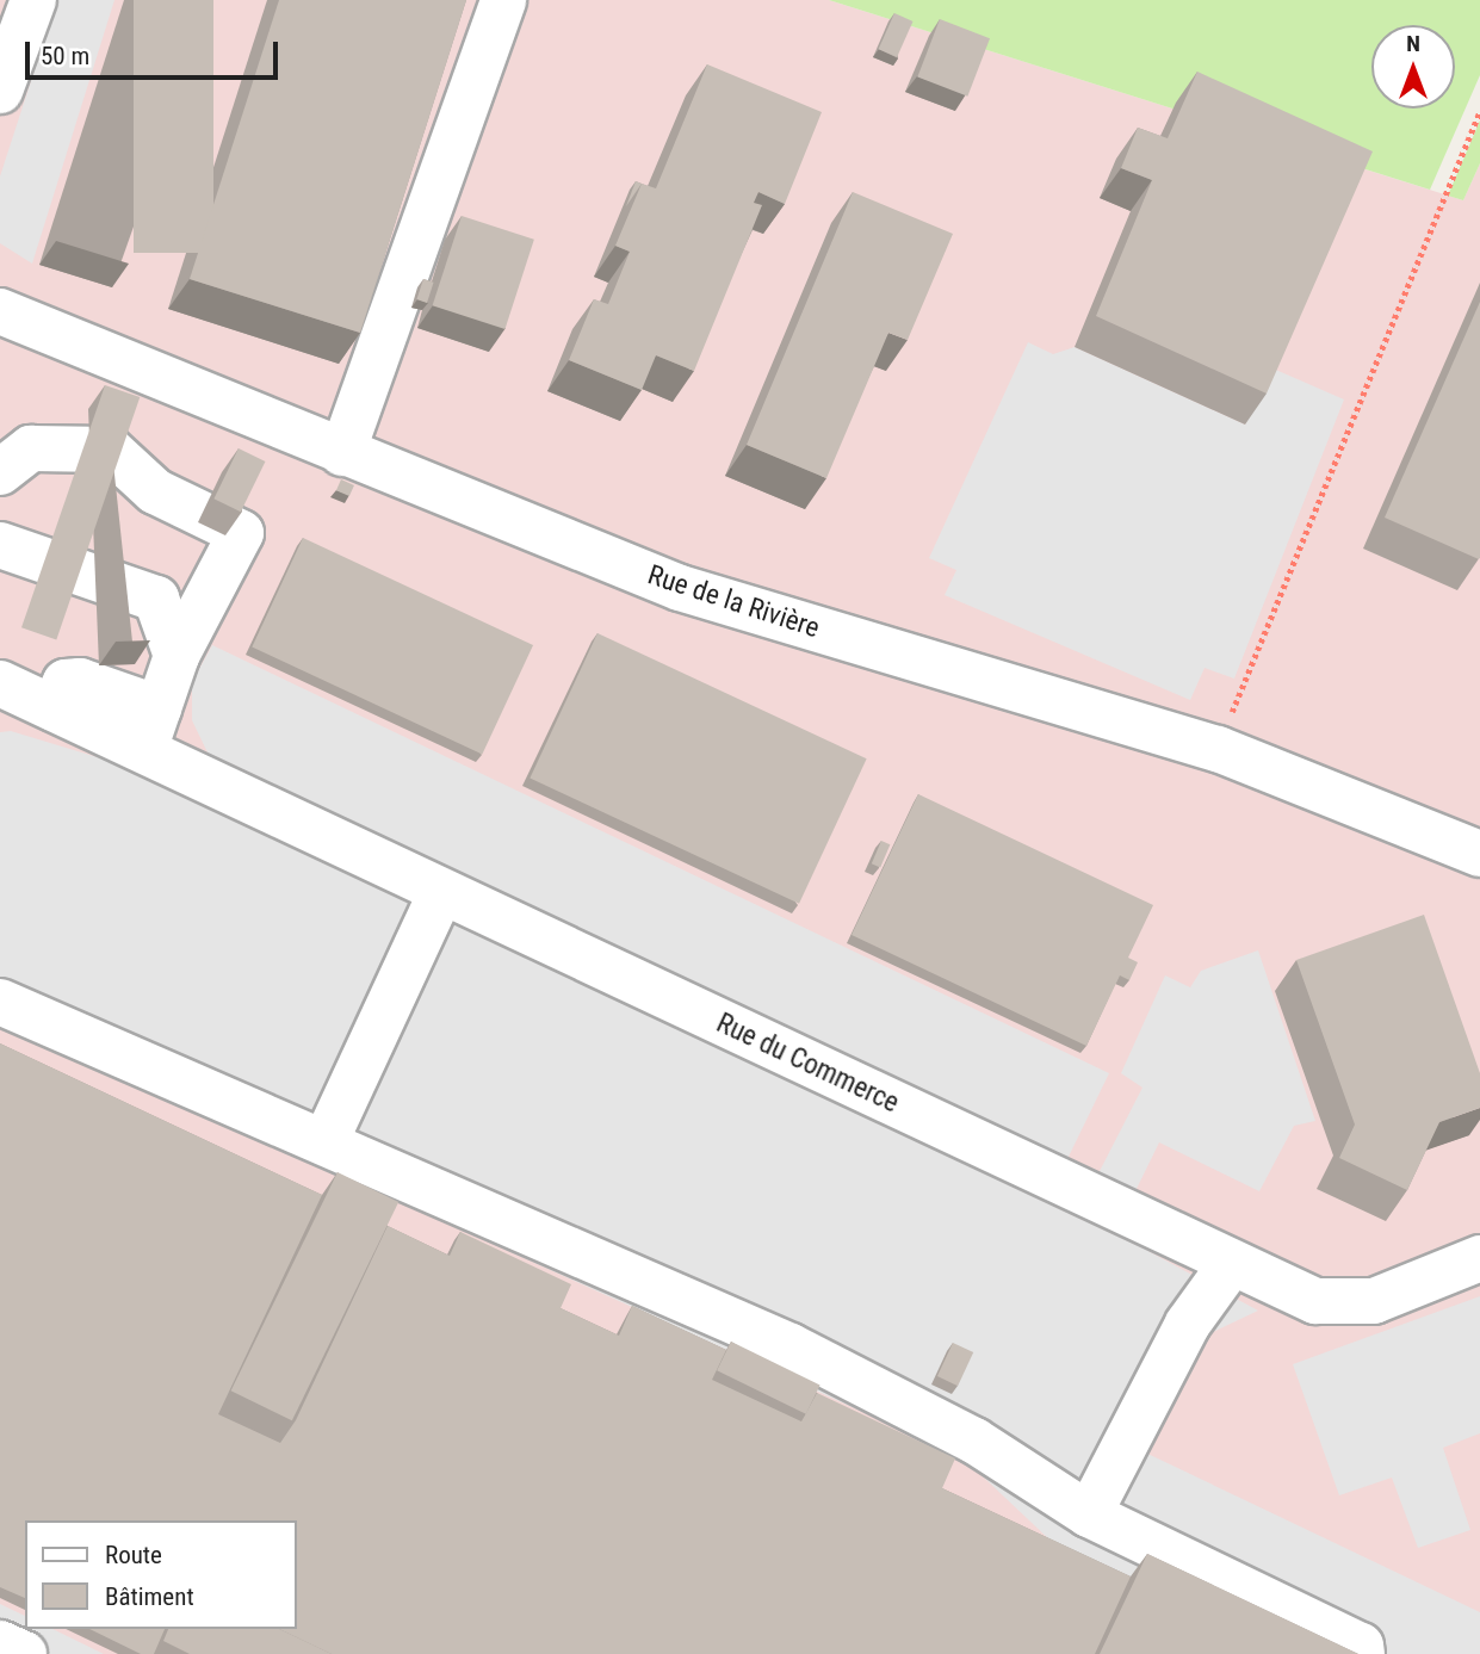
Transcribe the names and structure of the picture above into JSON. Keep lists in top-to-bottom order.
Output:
{
  "streets": {
    "street": ["Rue de la Rivière", "Rue du Commerce"]
  },
  "legend": ["Route", "Bâtiment"],
  "scale_bar": "50 m",
  "north": "top"
}
